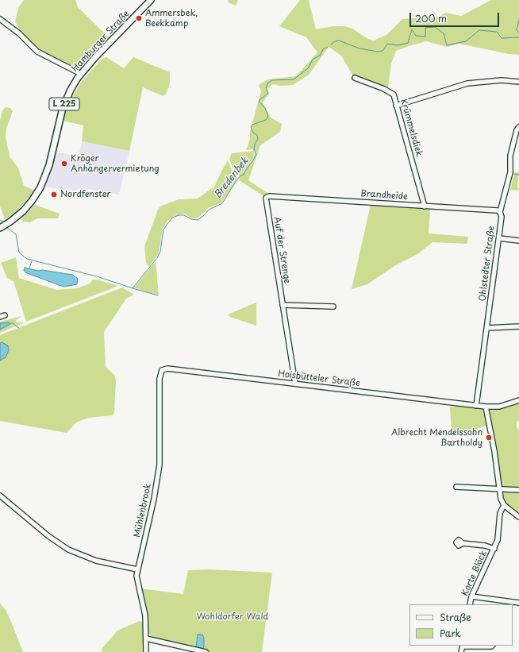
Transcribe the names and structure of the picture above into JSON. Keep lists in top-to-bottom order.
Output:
{
  "streets": {
    "main road": ["Hamburger Straße", "L 225"],
    "street": [
      "Krümmelsdiek",
      "Brandheide",
      "Auf der Strenge",
      "Ohlstedter Straße",
      "Hoisbütteler Straße",
      "Mühlenbrook",
      "Korte Blöck"
    ]
  },
  "crossings": [
    ["Krümmelsdiek", "Brandheide"],
    ["Brandheide", "Auf der Strenge"],
    ["Brandheide", "Ohlstedter Straße"],
    ["Auf der Strenge", "Hoisbütteler Straße"],
    ["Ohlstedter Straße", "Hoisbütteler Straße"],
    ["Hoisbütteler Straße", "Mühlenbrook"]
  ],
  "water": ["Bredenbek"],
  "parks": ["Wohldorfer Wald"],
  "places": [
    "Ammersbek, Beekkamp",
    "Kröger Anhängervermietung",
    "Nordfenster",
    "Albrecht Mendelssohn Bartholdy"
  ],
  "legend": ["Straße", "Park"],
  "scale_bar": "200 m"
}
